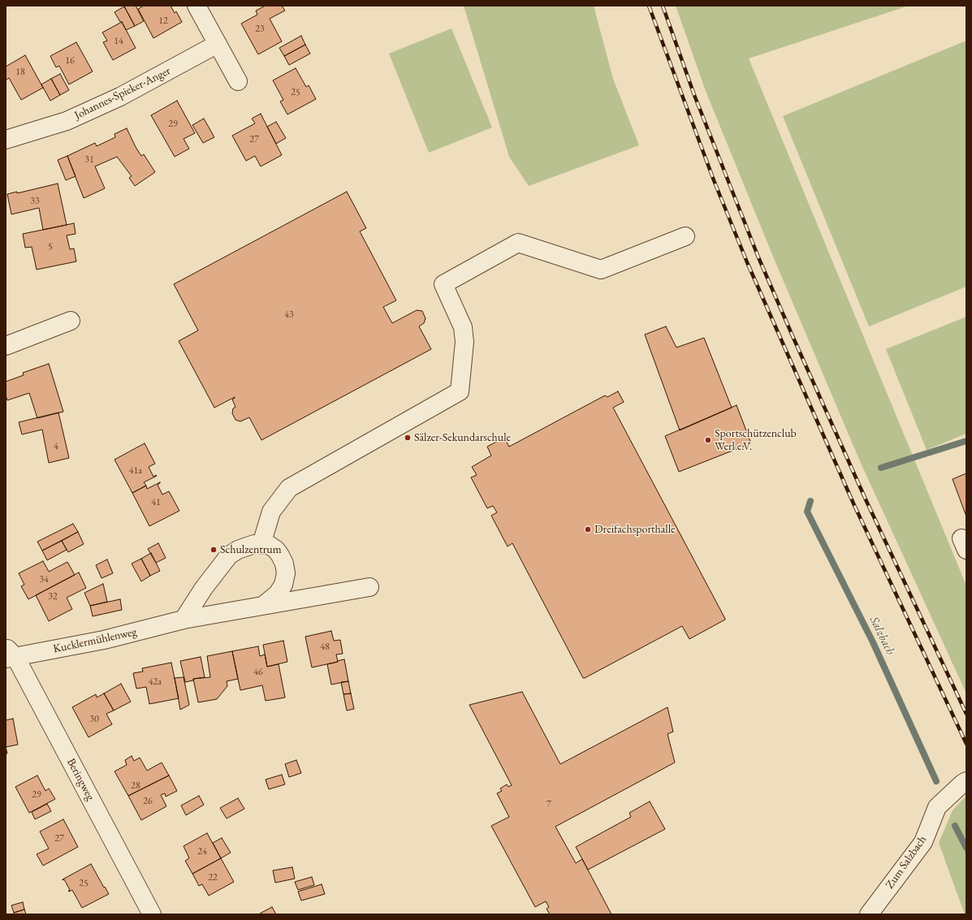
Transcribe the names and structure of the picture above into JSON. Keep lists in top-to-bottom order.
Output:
{
  "streets": {
    "street": [
      "Johannes-Spieker-Anger",
      "Kucklermühlenweg",
      "Beringweg",
      "Zum Salzbach"
    ]
  },
  "crossings": [
    ["Kucklermühlenweg", "Beringweg"]
  ],
  "water": ["Salzbach"],
  "places": [
    "Sälzer-Sekundarschule",
    "Sportschützenclub Werl e.V.",
    "Dreifachsporthalle",
    "Schulzentrum"
  ],
  "house_numbers": [
    "12",
    "23",
    "14",
    "16",
    "18",
    "25",
    "29",
    "27",
    "31",
    "33",
    "5",
    "43",
    "4",
    "41a",
    "41",
    "34",
    "32",
    "48",
    "46",
    "42a",
    "30",
    "28",
    "29",
    "26",
    "7",
    "27",
    "24",
    "22",
    "25"
  ]
}
